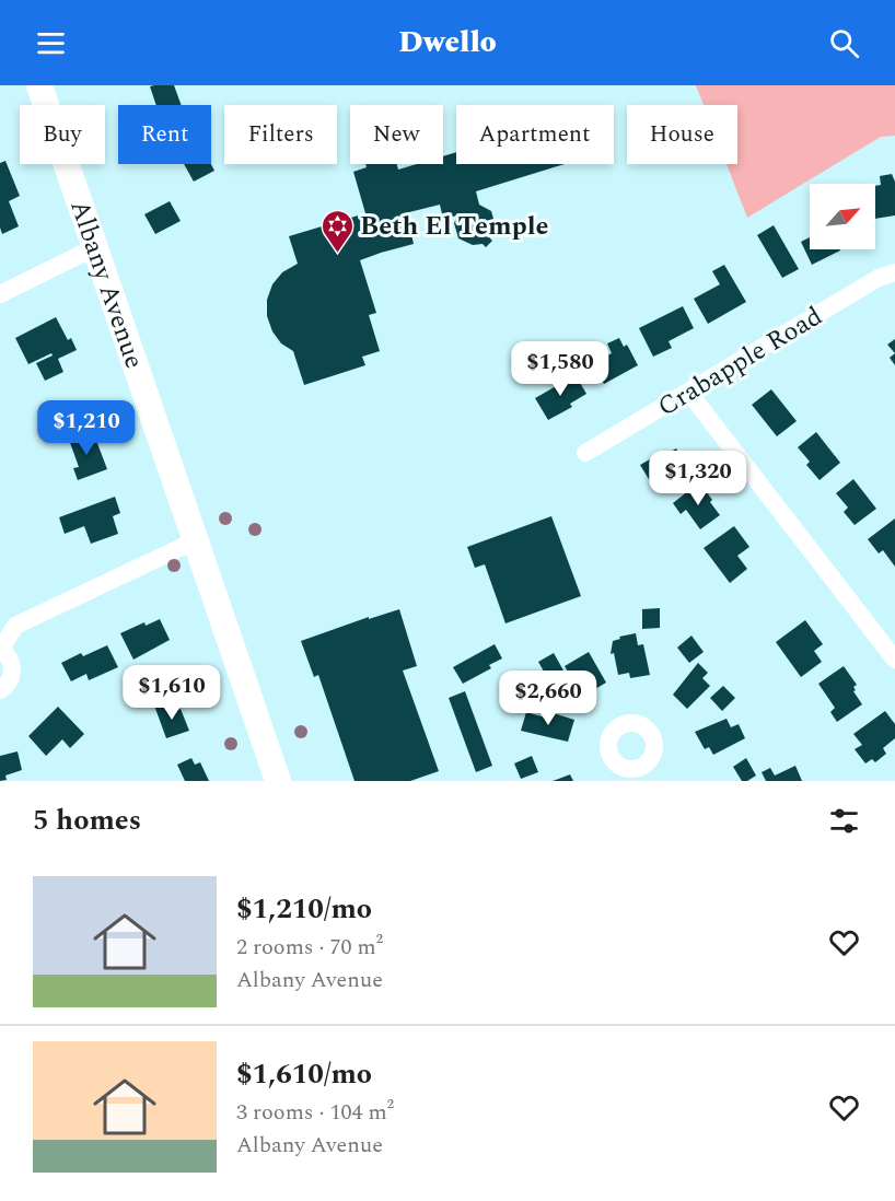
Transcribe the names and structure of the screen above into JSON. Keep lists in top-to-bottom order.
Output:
{
  "streets": {
    "highway": ["Albany Avenue"],
    "street": ["Crabapple Road"]
  },
  "places": {
    "synagogue": ["Beth El Temple"]
  },
  "north": "top right",
  "page": {
    "header": "Dwello",
    "chip": [
      "Buy",
      "Rent",
      "Filters",
      "New",
      "Apartment",
      "House"
    ],
    "price": [
      "$1,580",
      "$1,210",
      "$1,320",
      "$1,610",
      "$2,660"
    ],
    "heading": "5 homes",
    "list": [
      {
        "name": "$1,210/mo",
        "note": "2 rooms · 70 m² · Albany Avenue"
      },
      {
        "name": "$1,610/mo",
        "note": "3 rooms · 104 m² · Albany Avenue"
      }
    ]
  }
}
